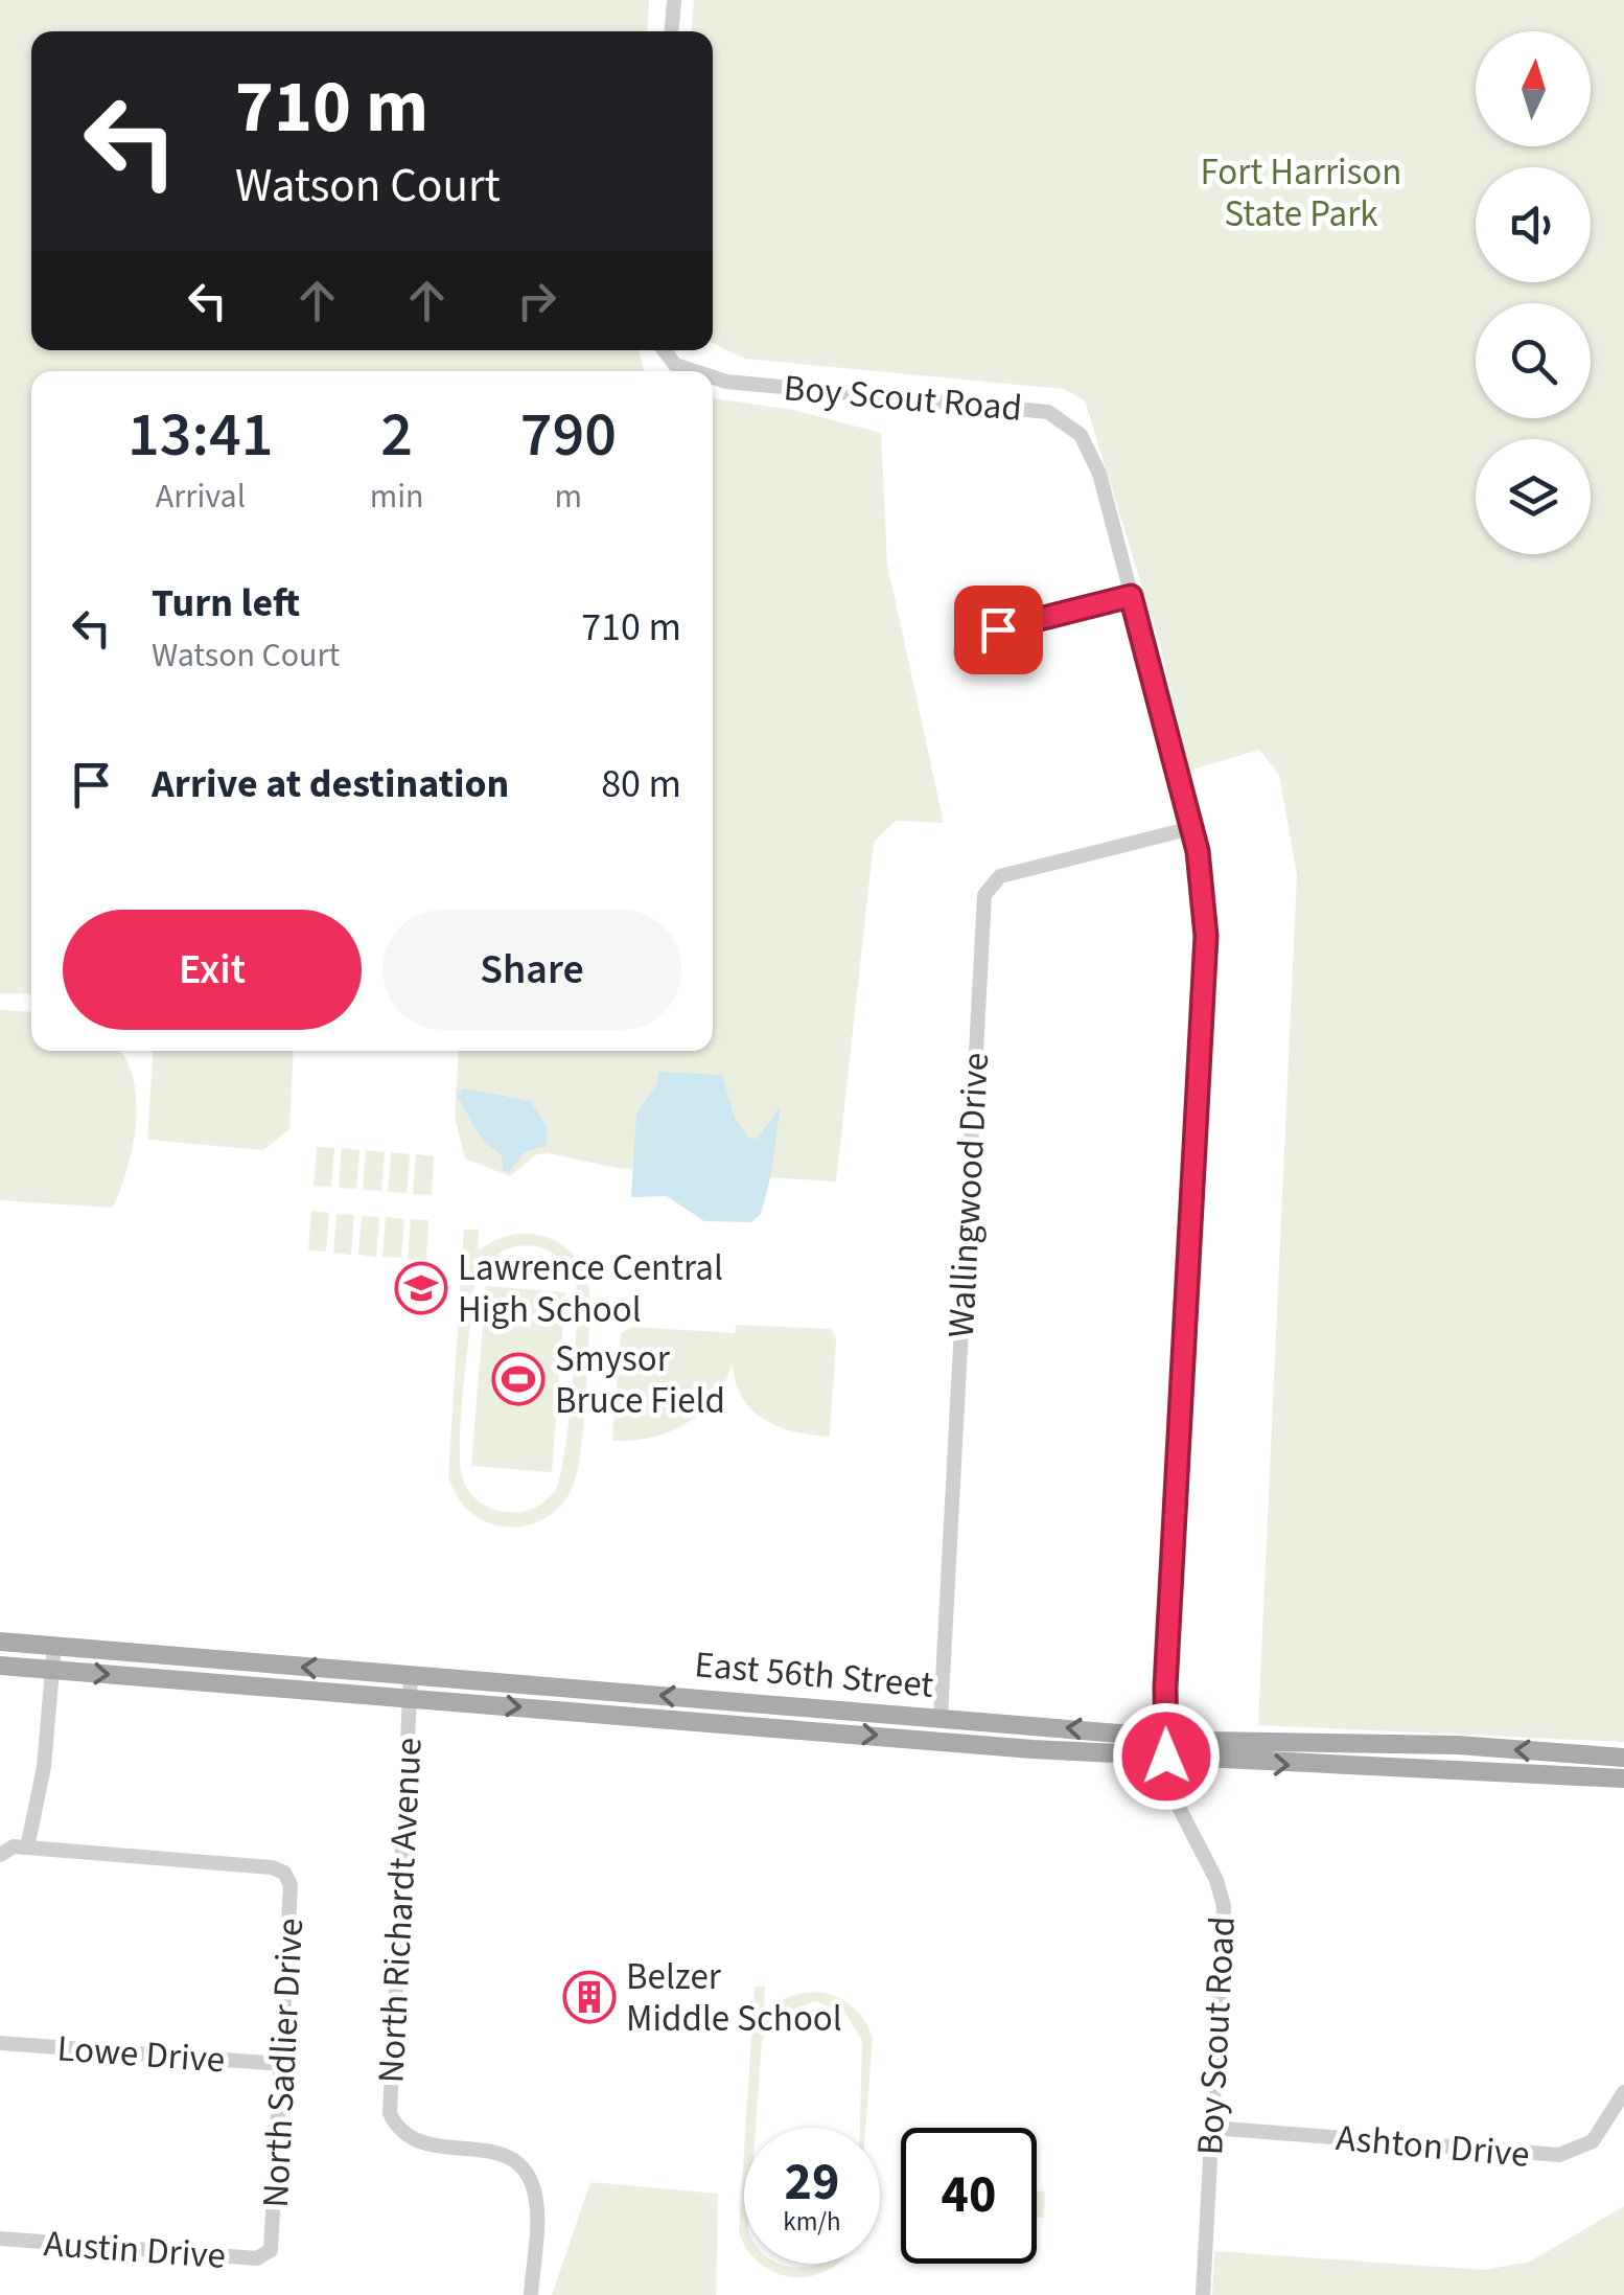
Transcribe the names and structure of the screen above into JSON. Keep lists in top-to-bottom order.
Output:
{
  "streets": {
    "main road": ["East 56th Street"],
    "street": [
      "Boy Scout Road",
      "Wallingwood Drive",
      "North Richardt Avenue",
      "Lowe Drive",
      "North Sadlier Drive",
      "Ashton Drive",
      "Austin Drive"
    ]
  },
  "crossings": [
    ["Boy Scout Road", "Wallingwood Drive"],
    ["Boy Scout Road", "East 56th Street"],
    ["Boy Scout Road", "Ashton Drive"],
    ["Wallingwood Drive", "East 56th Street"],
    ["East 56th Street", "North Richardt Avenue"],
    ["Lowe Drive", "North Sadlier Drive"],
    ["North Sadlier Drive", "Austin Drive"]
  ],
  "parks": ["Fort Harrison State Park"],
  "places": {
    "school or university": ["Lawrence Central High School"],
    "sports": ["Smysor Bruce Field"],
    "building": ["Belzer Middle School"]
  },
  "north": "top",
  "page": {
    "turn": ["710 m", "Watson Court"],
    "eta": [
      "13:41",
      "Arrival",
      "2",
      "min",
      "790",
      "m"
    ],
    "list": [
      {
        "name": "Turn left",
        "note": "Watson Court",
        "value": "710 m"
      },
      {
        "name": "Arrive at destination",
        "value": "80 m"
      }
    ],
    "buttons": ["Exit", "Share"],
    "speed": "29 km/h",
    "limit": "40"
  }
}
